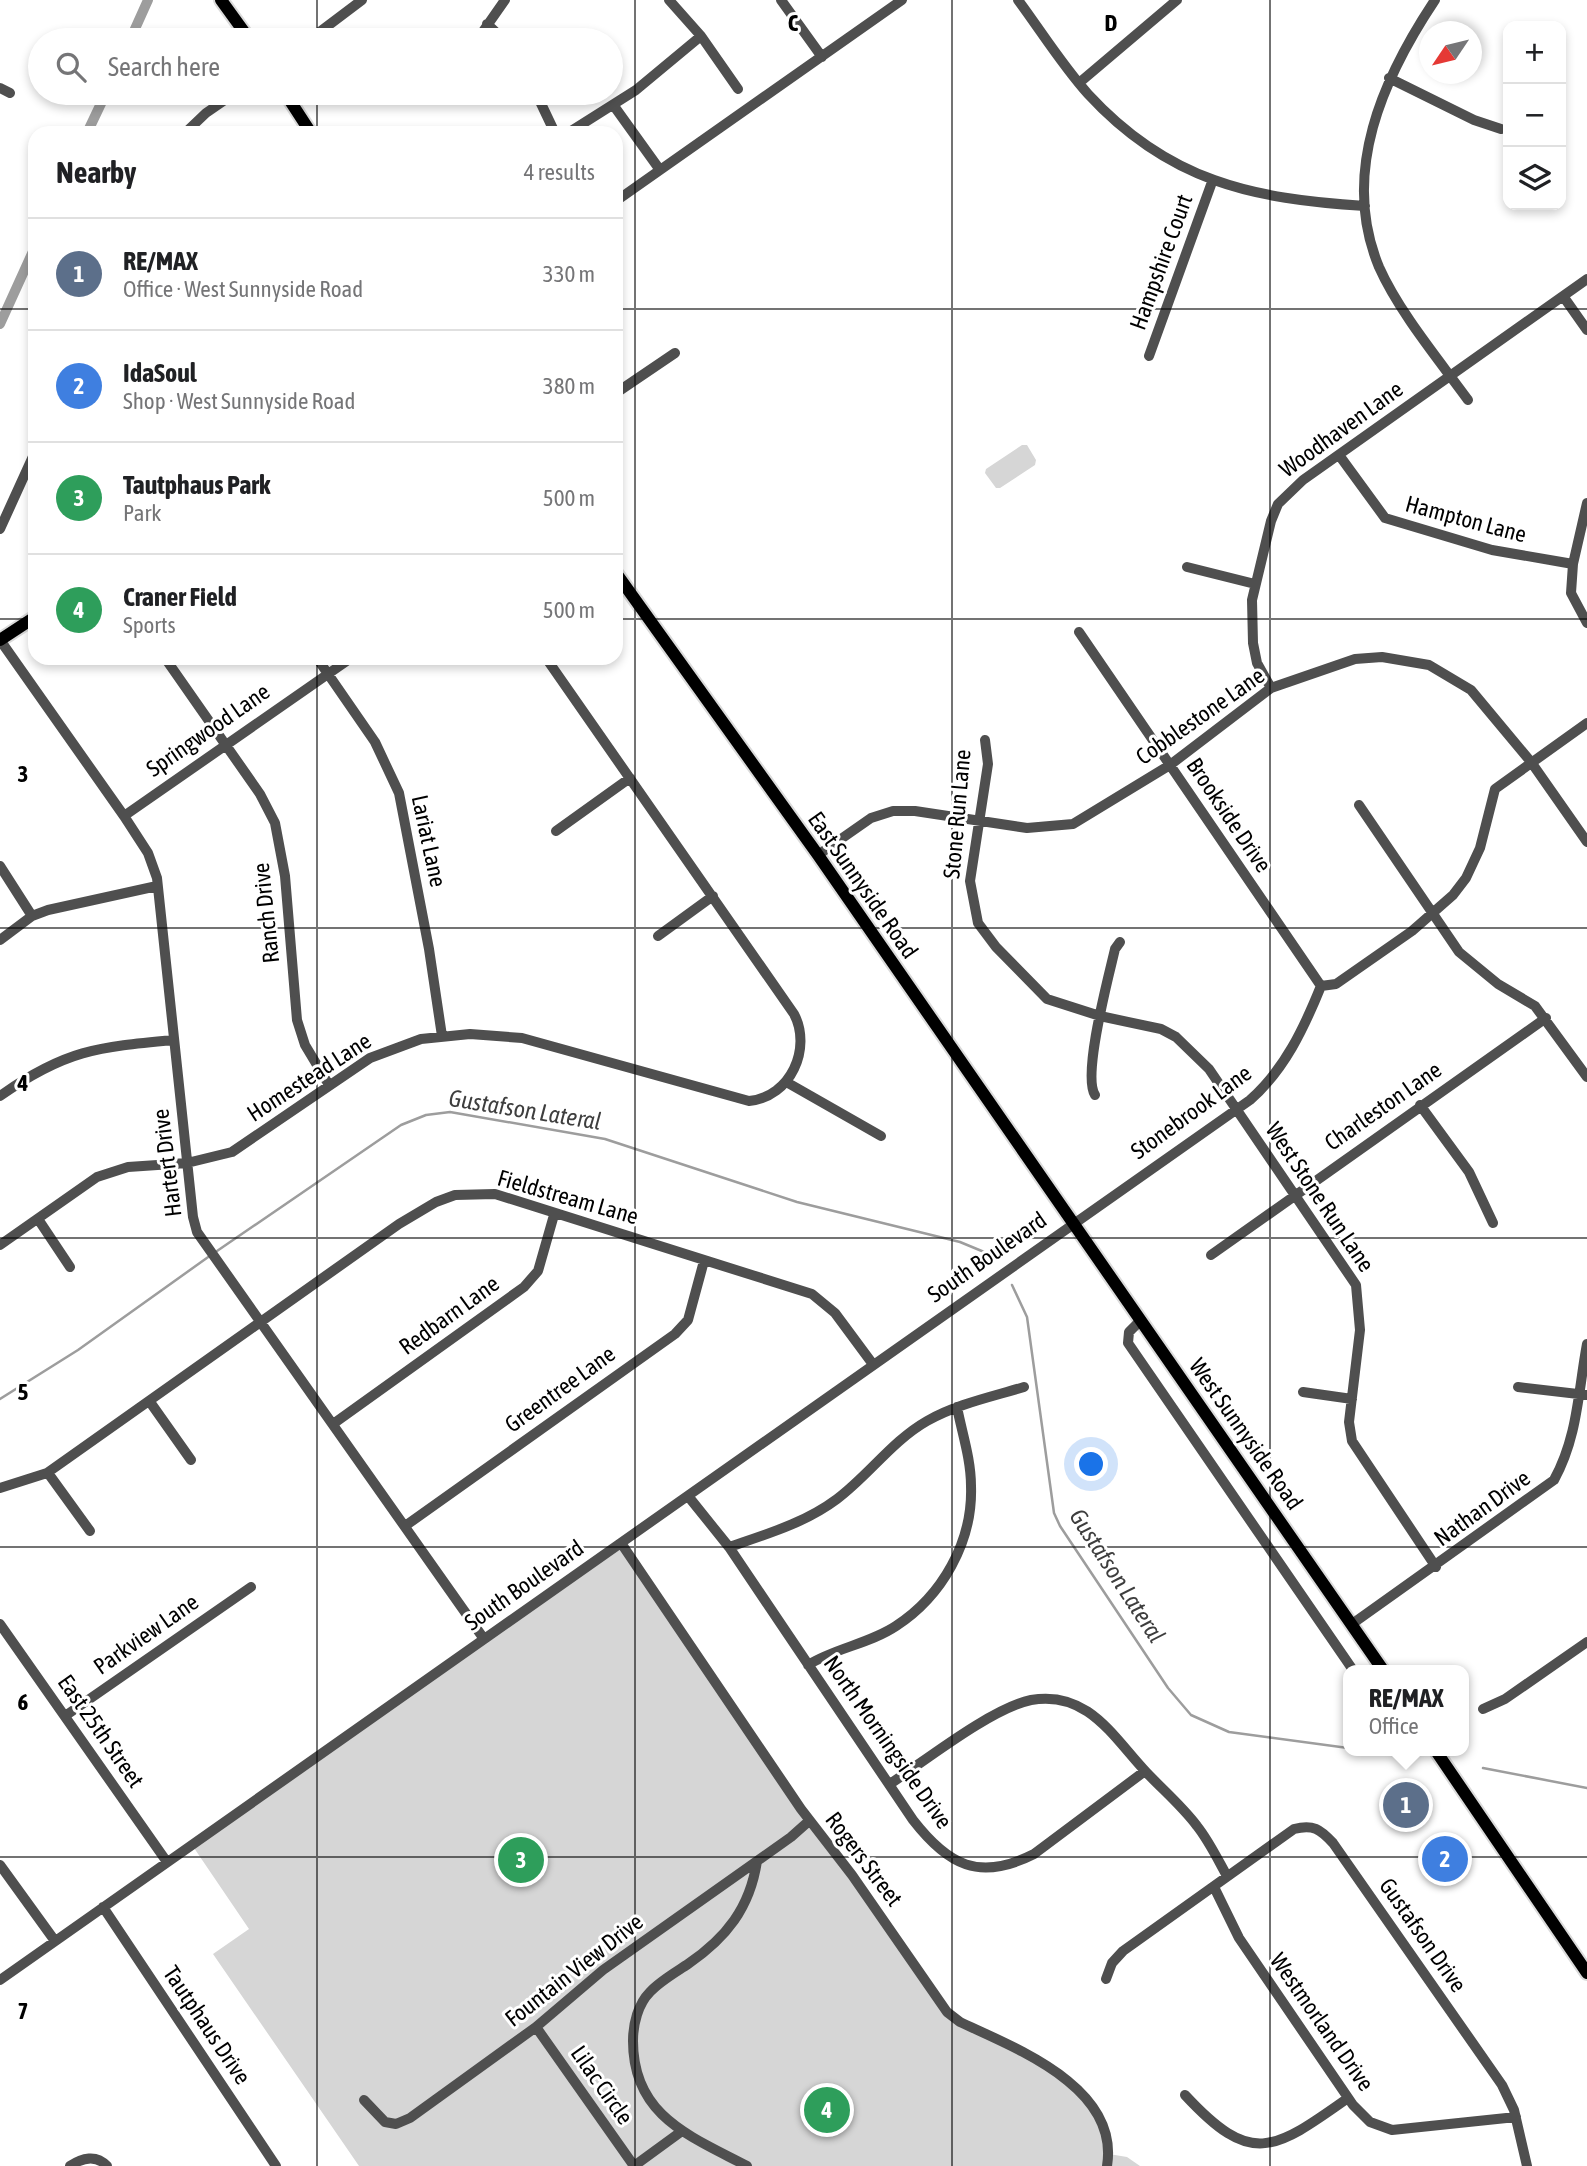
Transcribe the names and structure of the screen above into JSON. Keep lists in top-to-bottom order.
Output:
{
  "streets": {
    "main road": ["East Sunnyside Road", "West Sunnyside Road"],
    "street": [
      "Hampshire Court",
      "Woodhaven Lane",
      "Hampton Lane",
      "Cobblestone Lane",
      "Springwood Lane",
      "Stone Run Lane",
      "Brookside Drive",
      "Lariat Lane",
      "Ranch Drive",
      "Homestead Lane",
      "Charleston Lane",
      "Stonebrook Lane",
      "Hartert Drive",
      "Fieldstream Lane",
      "West Stone Run Lane",
      "South Boulevard",
      "Redbarn Lane",
      "Greentree Lane",
      "Nathan Drive",
      "Parkview Lane",
      "East 25th Street",
      "North Morningside Drive",
      "Rogers Street",
      "Gustafson Drive",
      "Fountain View Drive",
      "Westmorland Drive",
      "Tautphaus Drive",
      "Lilac Circle"
    ]
  },
  "crossings": [
    ["Woodhaven Lane", "Hampton Lane"],
    ["Woodhaven Lane", "Cobblestone Lane"],
    ["Cobblestone Lane", "Stone Run Lane"],
    ["Cobblestone Lane", "Brookside Drive"],
    ["Cobblestone Lane", "East Sunnyside Road"],
    ["Springwood Lane", "Lariat Lane"],
    ["Springwood Lane", "Ranch Drive"],
    ["Springwood Lane", "Hartert Drive"],
    ["Stone Run Lane", "West Stone Run Lane"],
    ["Brookside Drive", "Stonebrook Lane"],
    ["Lariat Lane", "Homestead Lane"],
    ["East Sunnyside Road", "Stonebrook Lane"],
    ["East Sunnyside Road", "South Boulevard"],
    ["East Sunnyside Road", "West Sunnyside Road"],
    ["Ranch Drive", "Homestead Lane"],
    ["Homestead Lane", "Hartert Drive"],
    ["Charleston Lane", "West Stone Run Lane"],
    ["Stonebrook Lane", "West Stone Run Lane"],
    ["Stonebrook Lane", "South Boulevard"],
    ["Stonebrook Lane", "West Sunnyside Road"],
    ["Hartert Drive", "Fieldstream Lane"],
    ["Hartert Drive", "South Boulevard"],
    ["Hartert Drive", "Redbarn Lane"],
    ["Hartert Drive", "Greentree Lane"],
    ["Fieldstream Lane", "South Boulevard"],
    ["Fieldstream Lane", "Redbarn Lane"],
    ["Fieldstream Lane", "Greentree Lane"],
    ["West Stone Run Lane", "Nathan Drive"],
    ["South Boulevard", "West Sunnyside Road"],
    ["South Boulevard", "East 25th Street"],
    ["South Boulevard", "North Morningside Drive"],
    ["South Boulevard", "Rogers Street"],
    ["South Boulevard", "Tautphaus Drive"],
    ["West Sunnyside Road", "Nathan Drive"],
    ["Parkview Lane", "East 25th Street"],
    ["Rogers Street", "Fountain View Drive"],
    ["Gustafson Drive", "Westmorland Drive"],
    ["Fountain View Drive", "Lilac Circle"]
  ],
  "water": ["Gustafson Lateral"],
  "north": "bottom left",
  "page": {
    "map_buttons": ["+", "−"],
    "search": "Search here",
    "heading": ["Nearby", "4 results"],
    "list": [
      {
        "mark": "1",
        "name": "RE/MAX",
        "note": "Office · West Sunnyside Road",
        "value": "330 m"
      },
      {
        "mark": "2",
        "name": "IdaSoul",
        "note": "Shop · West Sunnyside Road",
        "value": "380 m"
      },
      {
        "mark": "3",
        "name": "Tautphaus Park",
        "note": "Park",
        "value": "500 m"
      },
      {
        "mark": "4",
        "name": "Craner Field",
        "note": "Sports",
        "value": "500 m"
      }
    ],
    "popup": ["RE/MAX", "Office"],
    "pins": [
      "1",
      "2",
      "3",
      "4"
    ]
  },
  "grid": {
    "columns": ["C", "D"],
    "rows": [
      "3",
      "4",
      "5",
      "6",
      "7"
    ]
  }
}
